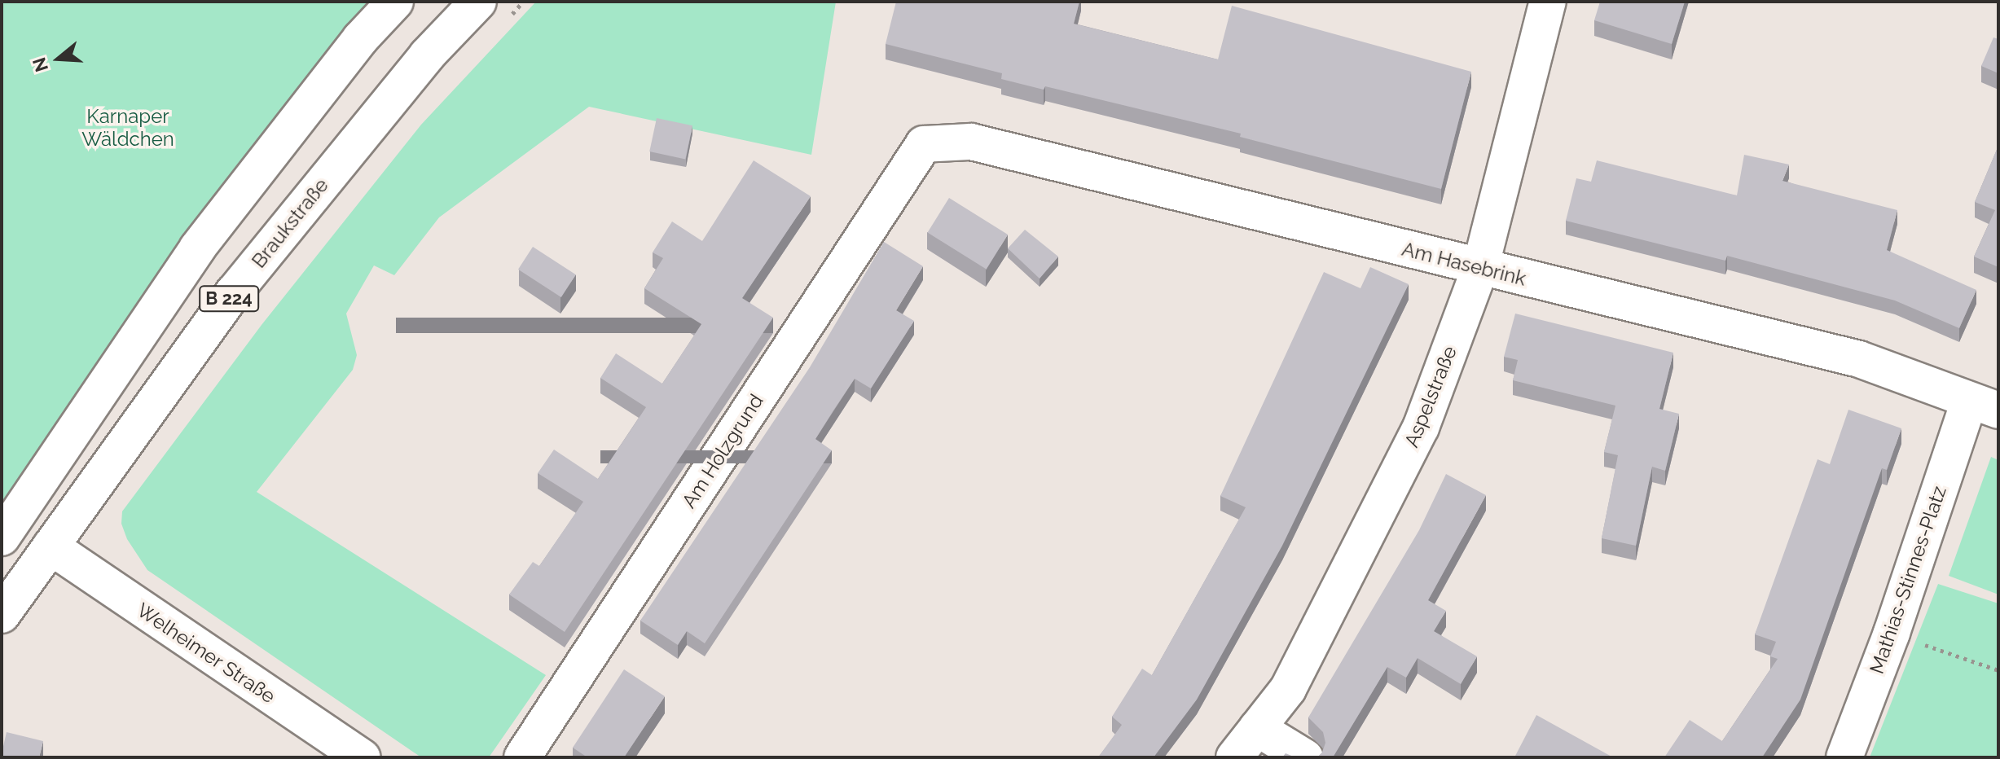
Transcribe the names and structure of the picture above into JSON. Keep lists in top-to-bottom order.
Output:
{
  "streets": {
    "street": [
      "Braukstraße",
      "Am Hasebrink",
      "B 224",
      "Aspelstraße",
      "Am Holzgrund",
      "Mathias-Stinnes-Platz",
      "Welheimer Straße"
    ]
  },
  "crossings": [
    ["Braukstraße", "Welheimer Straße"],
    ["Am Hasebrink", "Aspelstraße"],
    ["Am Hasebrink", "Am Holzgrund"],
    ["Am Hasebrink", "Mathias-Stinnes-Platz"]
  ],
  "parks": ["Karnaper Wäldchen"],
  "north": "left"
}
